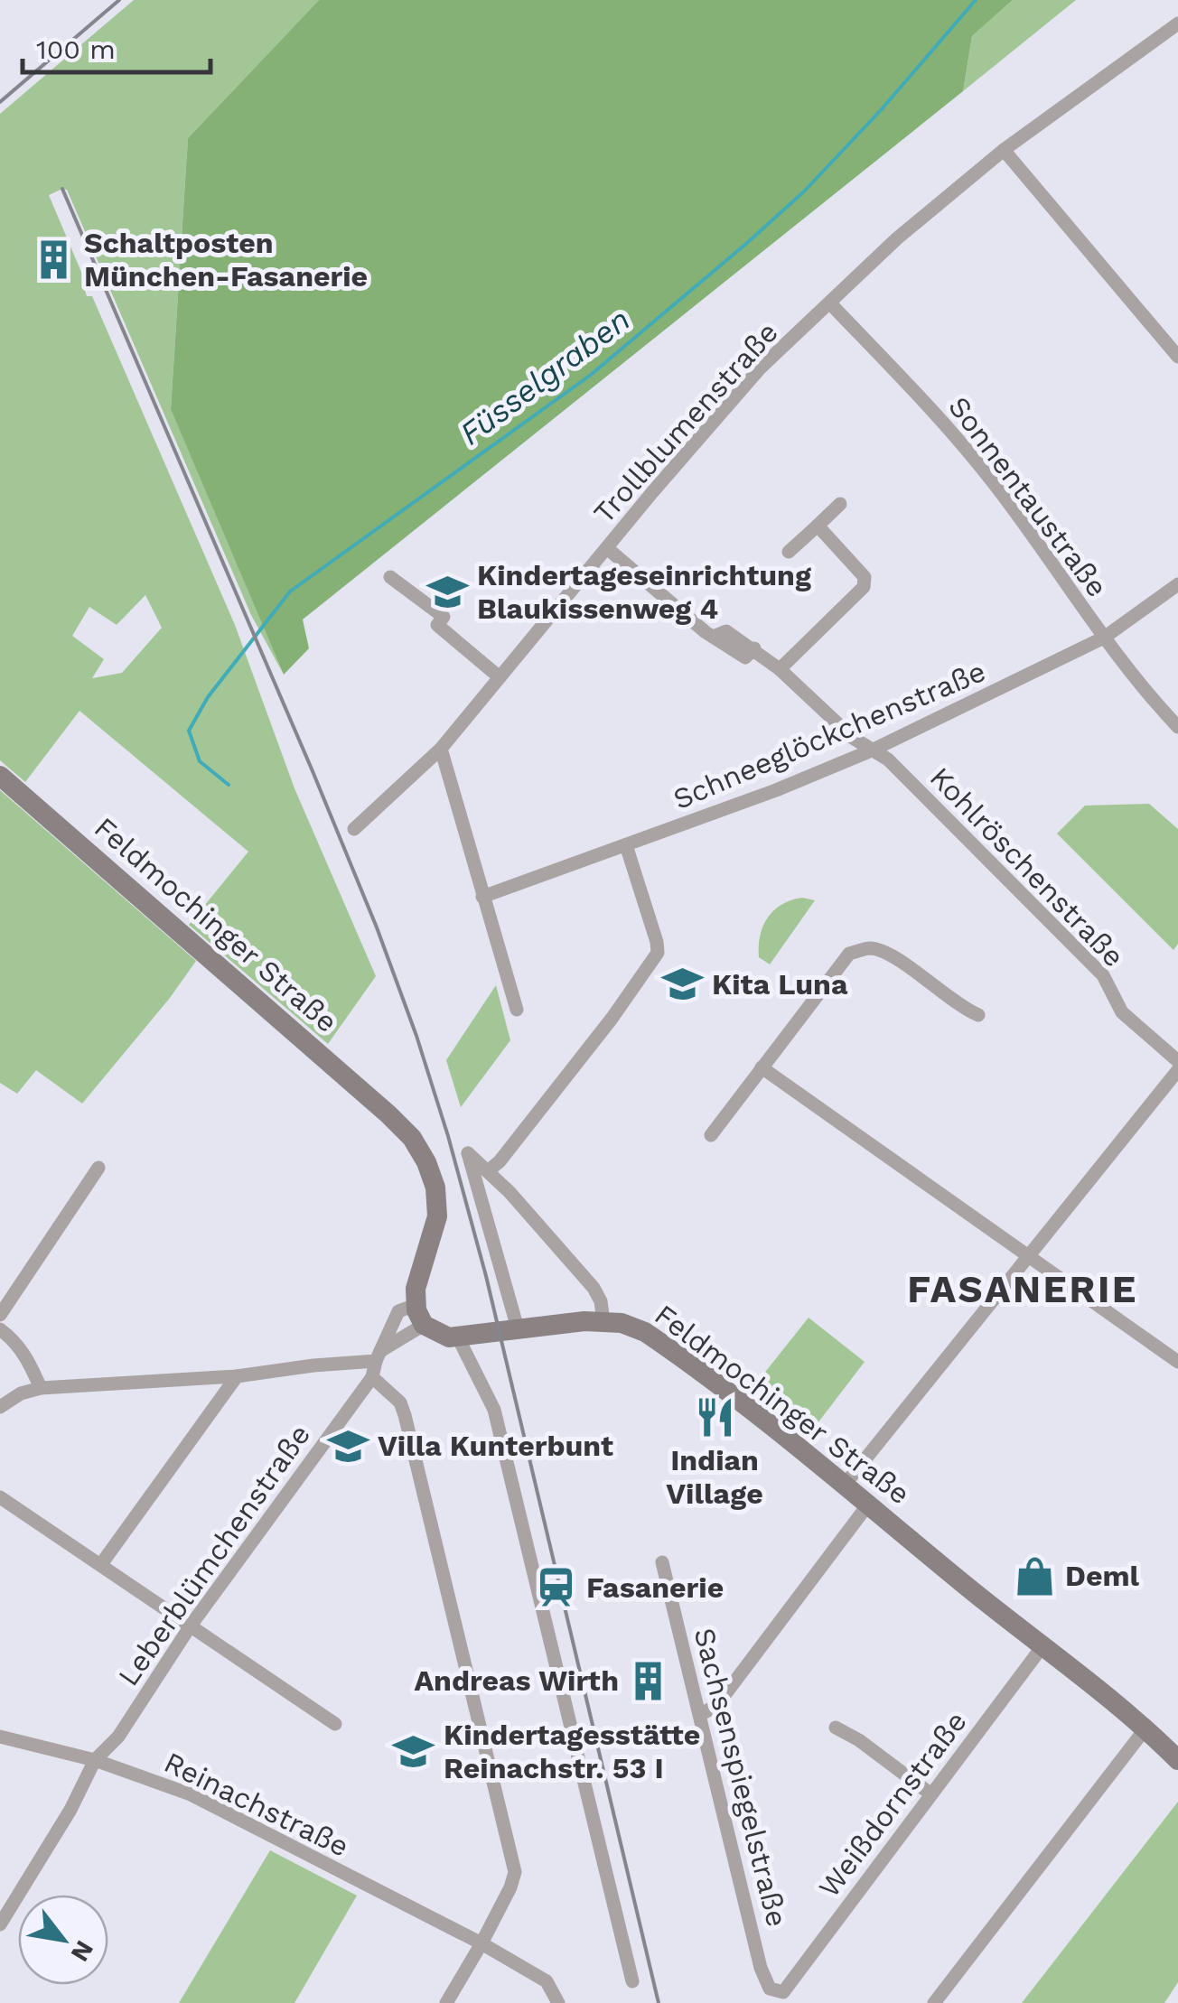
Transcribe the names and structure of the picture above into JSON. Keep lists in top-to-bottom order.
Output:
{
  "streets": {
    "main road": ["Feldmochinger Straße"],
    "street": [
      "Trollblumenstraße",
      "Sonnentaustraße",
      "Schneeglöckchenstraße",
      "Kohlröschenstraße",
      "Leberblümchenstraße",
      "Sachsenspiegelstraße",
      "Reinachstraße",
      "Weißdornstraße"
    ]
  },
  "crossings": [
    ["Trollblumenstraße", "Sonnentaustraße"],
    ["Trollblumenstraße", "Kohlröschenstraße"],
    ["Sonnentaustraße", "Schneeglöckchenstraße"],
    ["Schneeglöckchenstraße", "Kohlröschenstraße"],
    ["Feldmochinger Straße", "Weißdornstraße"],
    ["Leberblümchenstraße", "Reinachstraße"],
    ["Sachsenspiegelstraße", "Weißdornstraße"]
  ],
  "districts": ["FASANERIE"],
  "water": ["Füsselgraben"],
  "places": {
    "building": ["Schaltposten München-Fasanerie", "Andreas Wirth"],
    "school or university": [
      "Kindertageseinrichtung Blaukissenweg 4",
      "Kita Luna",
      "Villa Kunterbunt",
      "Kindertagesstätte Reinachstr. 53 I"
    ],
    "restaurant": ["Indian Village"],
    "shop": ["Deml"],
    "station": ["Fasanerie"]
  },
  "scale_bar": "100 m",
  "north": "bottom right"
}
